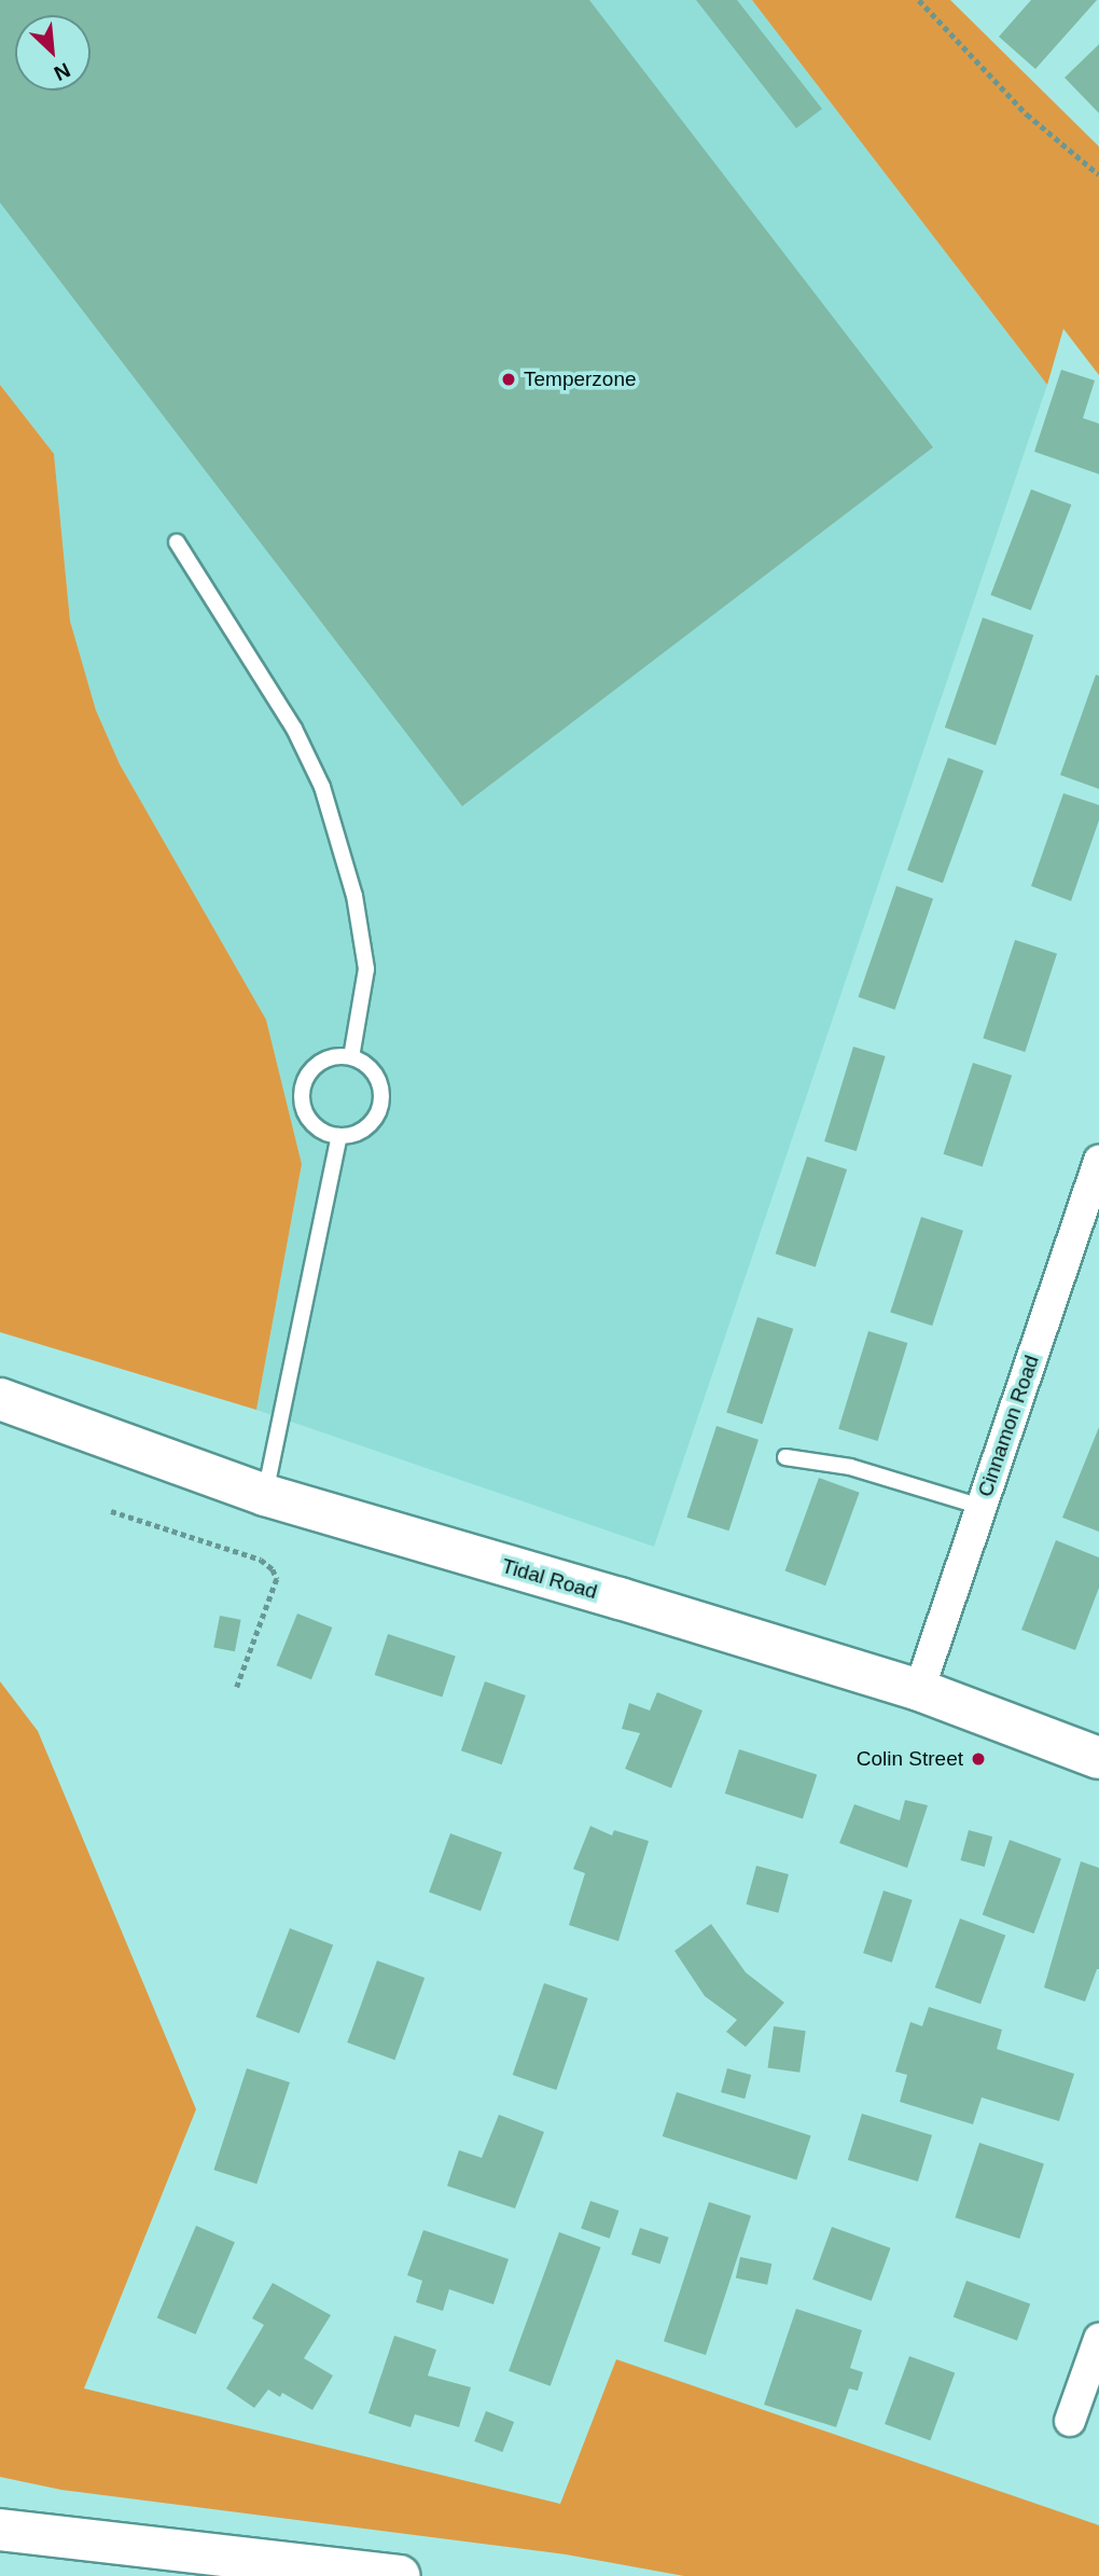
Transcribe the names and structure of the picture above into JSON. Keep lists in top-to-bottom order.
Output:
{
  "streets": {
    "main road": ["Tidal Road"],
    "street": ["Cinnamon Road"]
  },
  "crossings": [
    ["Cinnamon Road", "Tidal Road"]
  ],
  "places": ["Temperzone", "Colin Street"],
  "north": "bottom right"
}
